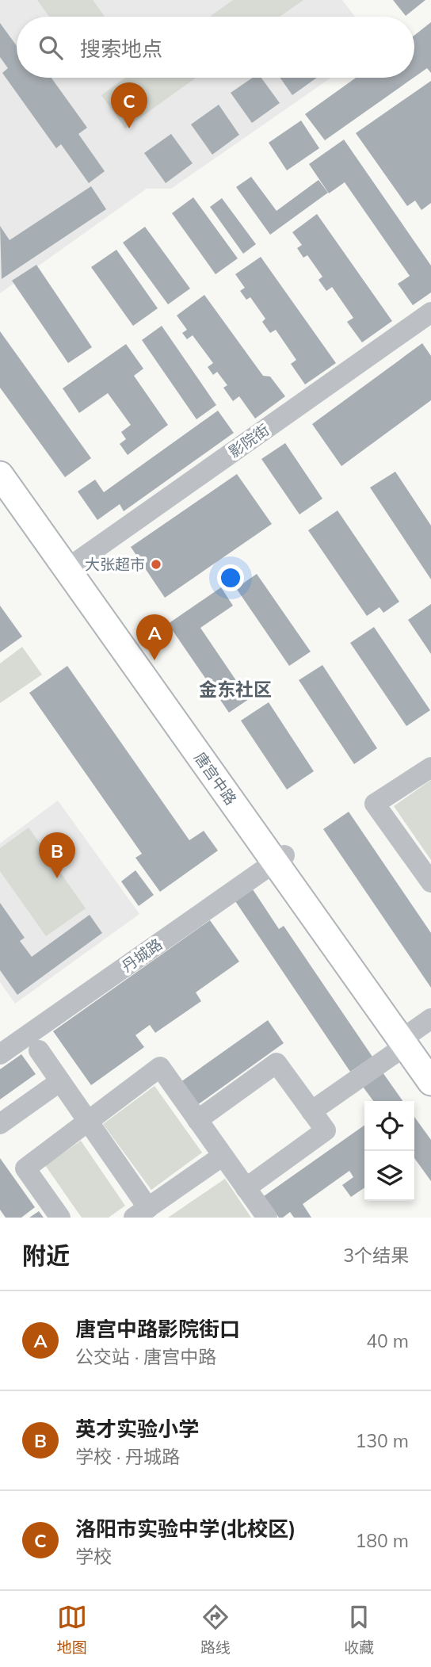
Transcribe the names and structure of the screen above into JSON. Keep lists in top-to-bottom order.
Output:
{
  "streets": {
    "main road": ["唐宫中路"],
    "street": ["影院街", "丹城路"]
  },
  "crossings": [
    ["影院街", "唐宫中路"],
    ["唐宫中路", "丹城路"]
  ],
  "districts": ["金东社区"],
  "places": ["大张超市"],
  "page": {
    "search": "搜索地点",
    "pins": ["C", "A", "B"],
    "heading": ["附近", "3个结果"],
    "list": [
      {
        "mark": "A",
        "name": "唐宫中路影院街口",
        "note": "公交站 · 唐宫中路",
        "value": "40 m"
      },
      {
        "mark": "B",
        "name": "英才实验小学",
        "note": "学校 · 丹城路",
        "value": "130 m"
      },
      {
        "mark": "C",
        "name": "洛阳市实验中学(北校区)",
        "note": "学校",
        "value": "180 m"
      }
    ],
    "nav": ["地图", "路线", "收藏"]
  }
}
